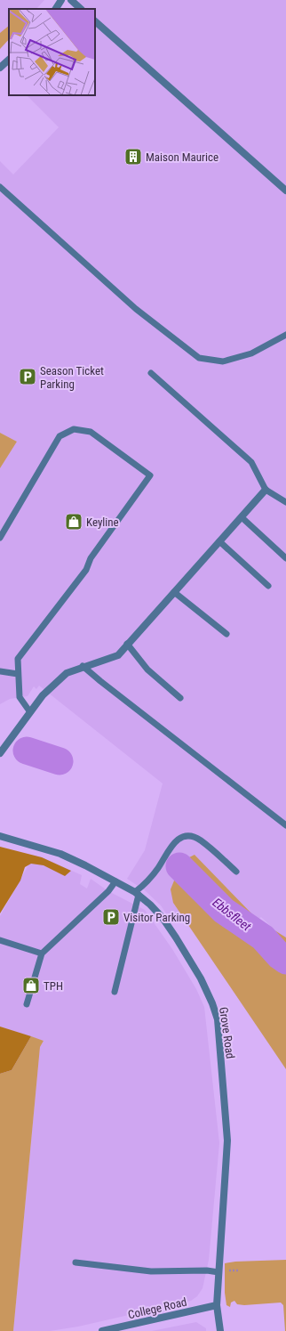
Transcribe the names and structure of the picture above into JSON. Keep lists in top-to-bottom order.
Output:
{
  "streets": {
    "street": ["Grove Road", "College Road"]
  },
  "crossings": [
    ["Grove Road", "College Road"]
  ],
  "water": ["Ebbsfleet"],
  "places": {
    "building": ["Maison Maurice"],
    "parking": ["Season Ticket Parking", "Visitor Parking"],
    "shop": ["Keyline", "TPH"]
  }
}
